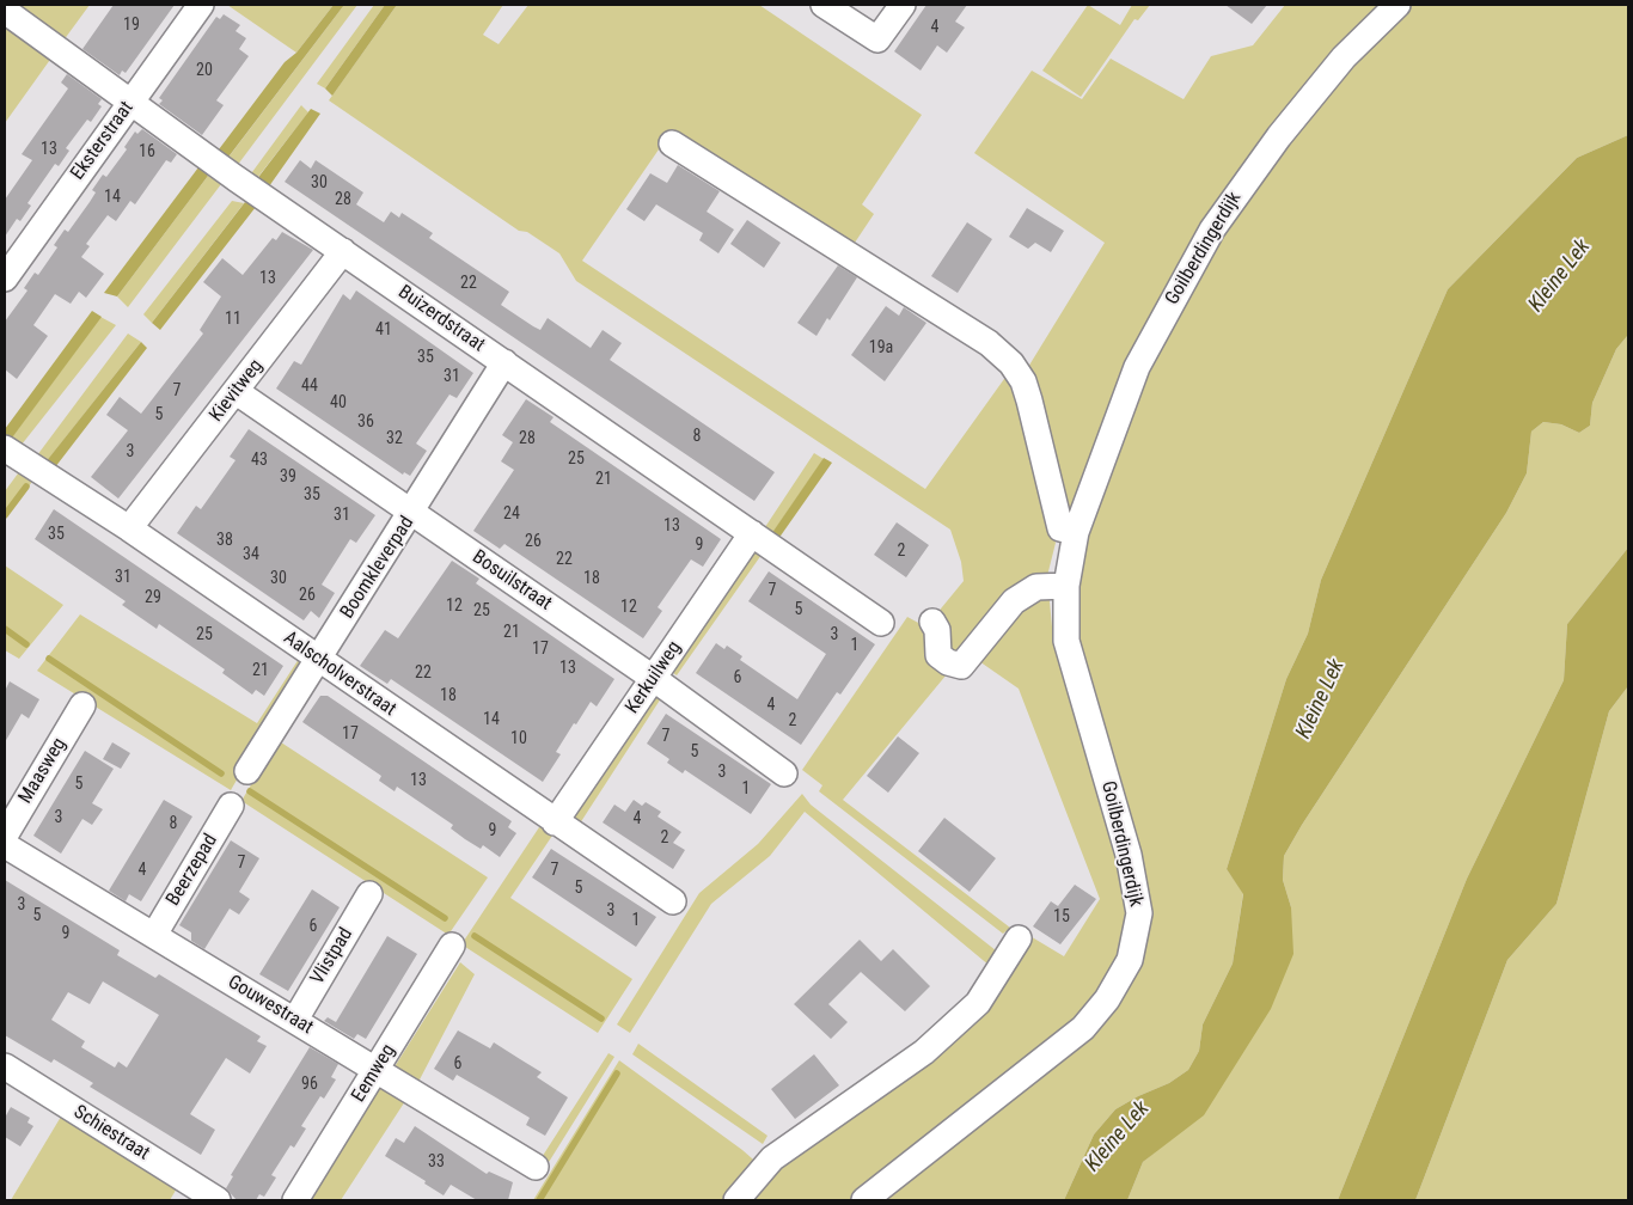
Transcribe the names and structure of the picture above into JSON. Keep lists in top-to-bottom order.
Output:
{
  "streets": {
    "street": [
      "Eksterstraat",
      "Goilberdingerdijk",
      "Buizerdstraat",
      "Kievitweg",
      "Boomkleverpad",
      "Bosuilstraat",
      "Aalscholverstraat",
      "Kerkuilweg",
      "Maasweg",
      "Beerzepad",
      "Vlistpad",
      "Gouwestraat",
      "Eemweg",
      "Schiestraat"
    ]
  },
  "crossings": [
    ["Eksterstraat", "Buizerdstraat"],
    ["Buizerdstraat", "Kievitweg"],
    ["Buizerdstraat", "Boomkleverpad"],
    ["Buizerdstraat", "Kerkuilweg"],
    ["Kievitweg", "Bosuilstraat"],
    ["Kievitweg", "Aalscholverstraat"],
    ["Boomkleverpad", "Bosuilstraat"],
    ["Boomkleverpad", "Aalscholverstraat"],
    ["Bosuilstraat", "Kerkuilweg"],
    ["Aalscholverstraat", "Kerkuilweg"],
    ["Beerzepad", "Gouwestraat"],
    ["Vlistpad", "Gouwestraat"],
    ["Gouwestraat", "Eemweg"]
  ],
  "water": ["Kleine Lek"],
  "house_numbers": [
    "19",
    "4",
    "20",
    "13",
    "16",
    "30",
    "14",
    "28",
    "13",
    "22",
    "11",
    "41",
    "19a",
    "35",
    "31",
    "44",
    "7",
    "40",
    "5",
    "36",
    "8",
    "32",
    "28",
    "3",
    "25",
    "43",
    "39",
    "21",
    "35",
    "24",
    "31",
    "13",
    "35",
    "38",
    "26",
    "9",
    "2",
    "34",
    "22",
    "31",
    "30",
    "18",
    "7",
    "26",
    "29",
    "12",
    "12",
    "5",
    "25",
    "21",
    "25",
    "3",
    "1",
    "17",
    "13",
    "21",
    "22",
    "6",
    "18",
    "4",
    "14",
    "2",
    "17",
    "7",
    "10",
    "5",
    "3",
    "13",
    "5",
    "1",
    "3",
    "4",
    "8",
    "9",
    "2",
    "7",
    "4",
    "7",
    "5",
    "3",
    "3",
    "5",
    "15",
    "1",
    "6",
    "9",
    "6",
    "96",
    "33"
  ]
}
